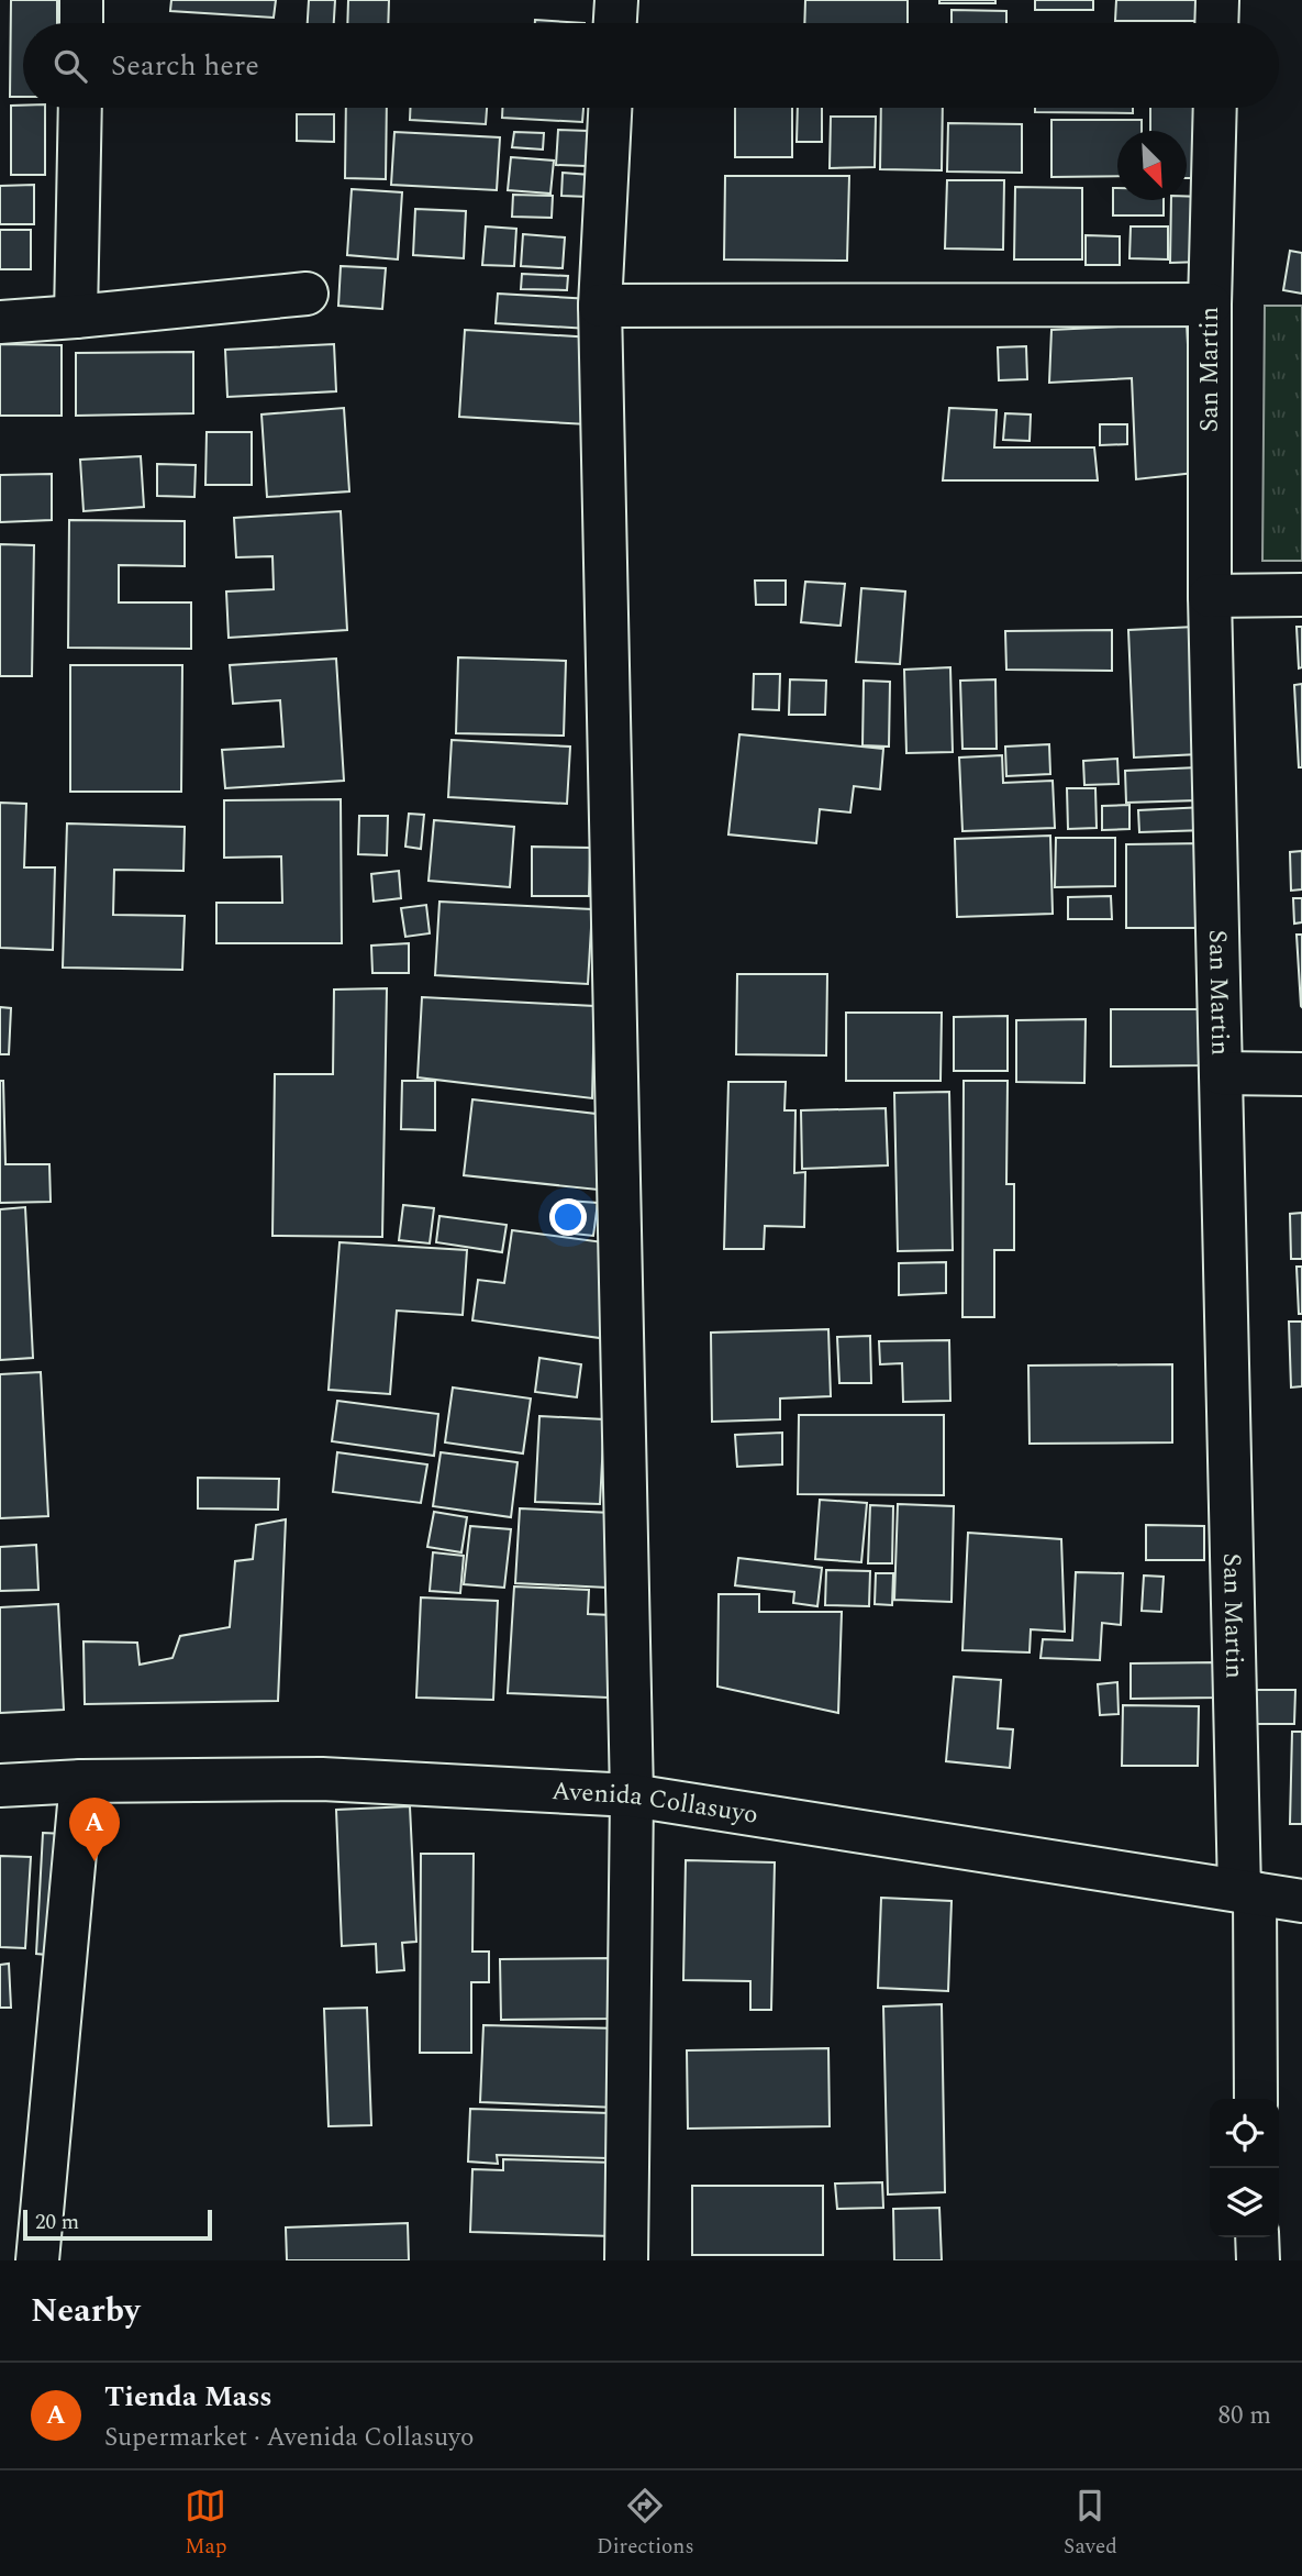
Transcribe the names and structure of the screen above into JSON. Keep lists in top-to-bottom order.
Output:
{
  "streets": {
    "street": ["San Martin", "Avenida Collasuyo"]
  },
  "crossings": [
    ["San Martin", "Avenida Collasuyo"]
  ],
  "scale_bar": "20 m",
  "north": "bottom right",
  "page": {
    "search": "Search here",
    "pins": "A",
    "scale": "20 m",
    "heading": "Nearby",
    "list": [
      {
        "mark": "A",
        "name": "Tienda Mass",
        "note": "Supermarket · Avenida Collasuyo",
        "value": "80 m"
      }
    ],
    "nav": ["Map", "Directions", "Saved"]
  }
}
